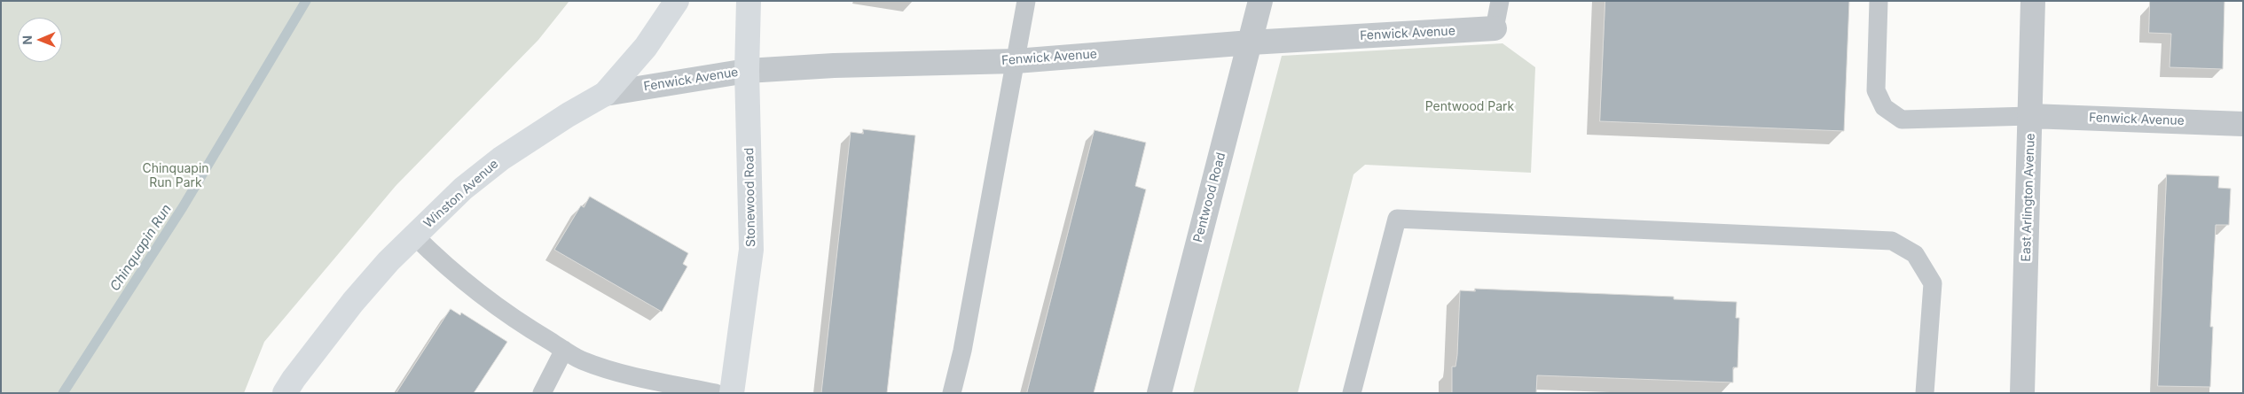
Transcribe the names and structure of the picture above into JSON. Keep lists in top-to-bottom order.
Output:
{
  "streets": {
    "street": [
      "Fenwick Avenue",
      "Winston Avenue",
      "Stonewood Road",
      "Pentwood Road",
      "East Arlington Avenue"
    ]
  },
  "crossings": [
    ["Fenwick Avenue", "Winston Avenue"],
    ["Fenwick Avenue", "Stonewood Road"],
    ["Fenwick Avenue", "Pentwood Road"],
    ["Fenwick Avenue", "East Arlington Avenue"]
  ],
  "water": ["Chinquapin Run"],
  "parks": ["Pentwood Park", "Chinquapin Run Park"],
  "north": "left"
}
